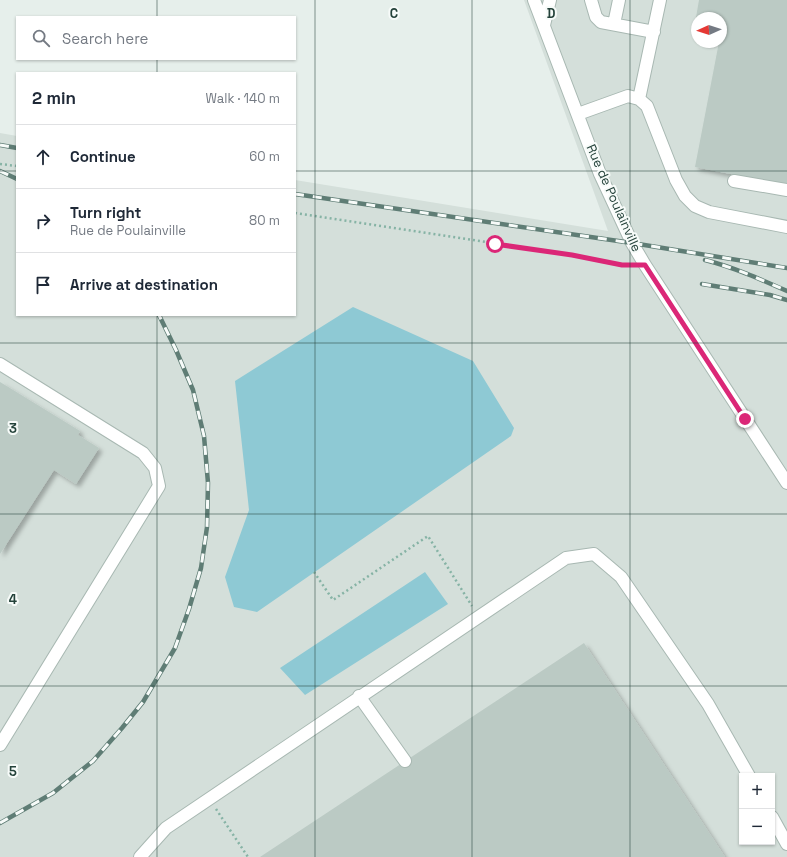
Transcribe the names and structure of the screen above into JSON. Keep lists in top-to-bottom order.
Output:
{
  "streets": {
    "street": ["Rue de Poulainville"]
  },
  "north": "left",
  "page": {
    "search": "Search here",
    "heading": ["2 min", "Walk · 140 m"],
    "list": [
      ["Continue", "60 m"],
      ["Turn right", "Rue de Poulainville", "80 m"],
      "Arrive at destination"
    ],
    "map_buttons": ["+", "−"]
  },
  "grid": {
    "columns": ["C", "D"],
    "rows": ["3", "4", "5"]
  }
}
